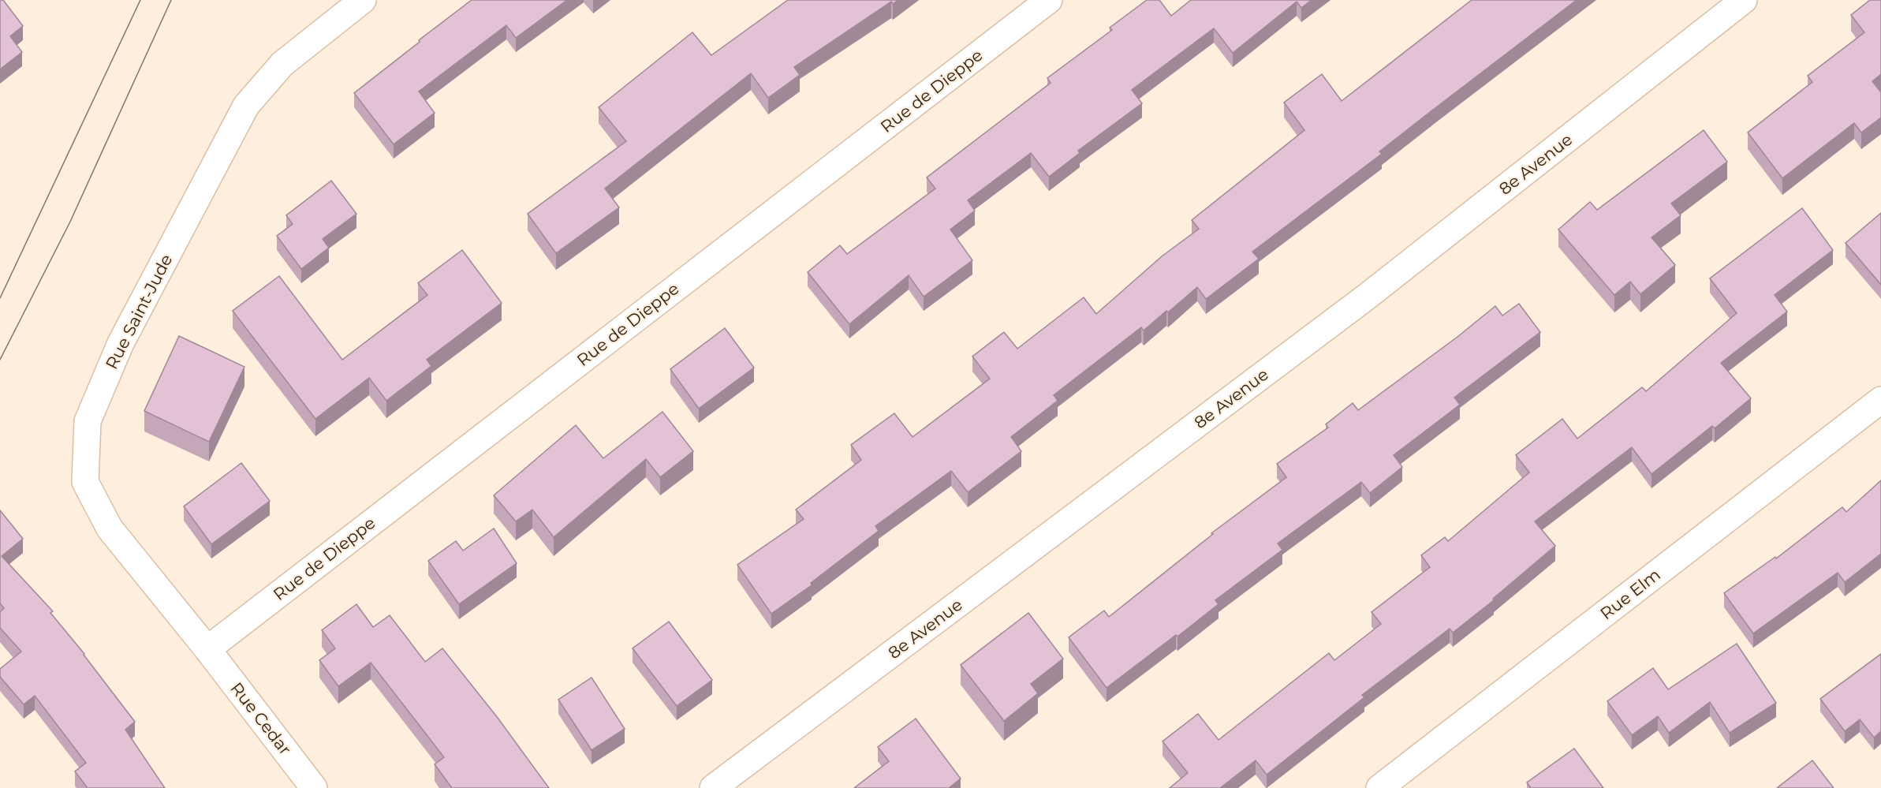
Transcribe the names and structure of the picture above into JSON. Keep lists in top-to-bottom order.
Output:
{
  "streets": {
    "street": [
      "Rue de Dieppe",
      "8e Avenue",
      "Rue Saint-Jude",
      "Rue Elm",
      "Rue Cedar"
    ]
  },
  "crossings": [
    ["Rue de Dieppe", "Rue Saint-Jude"],
    ["Rue de Dieppe", "Rue Cedar"],
    ["Rue Saint-Jude", "Rue Cedar"]
  ]
}
